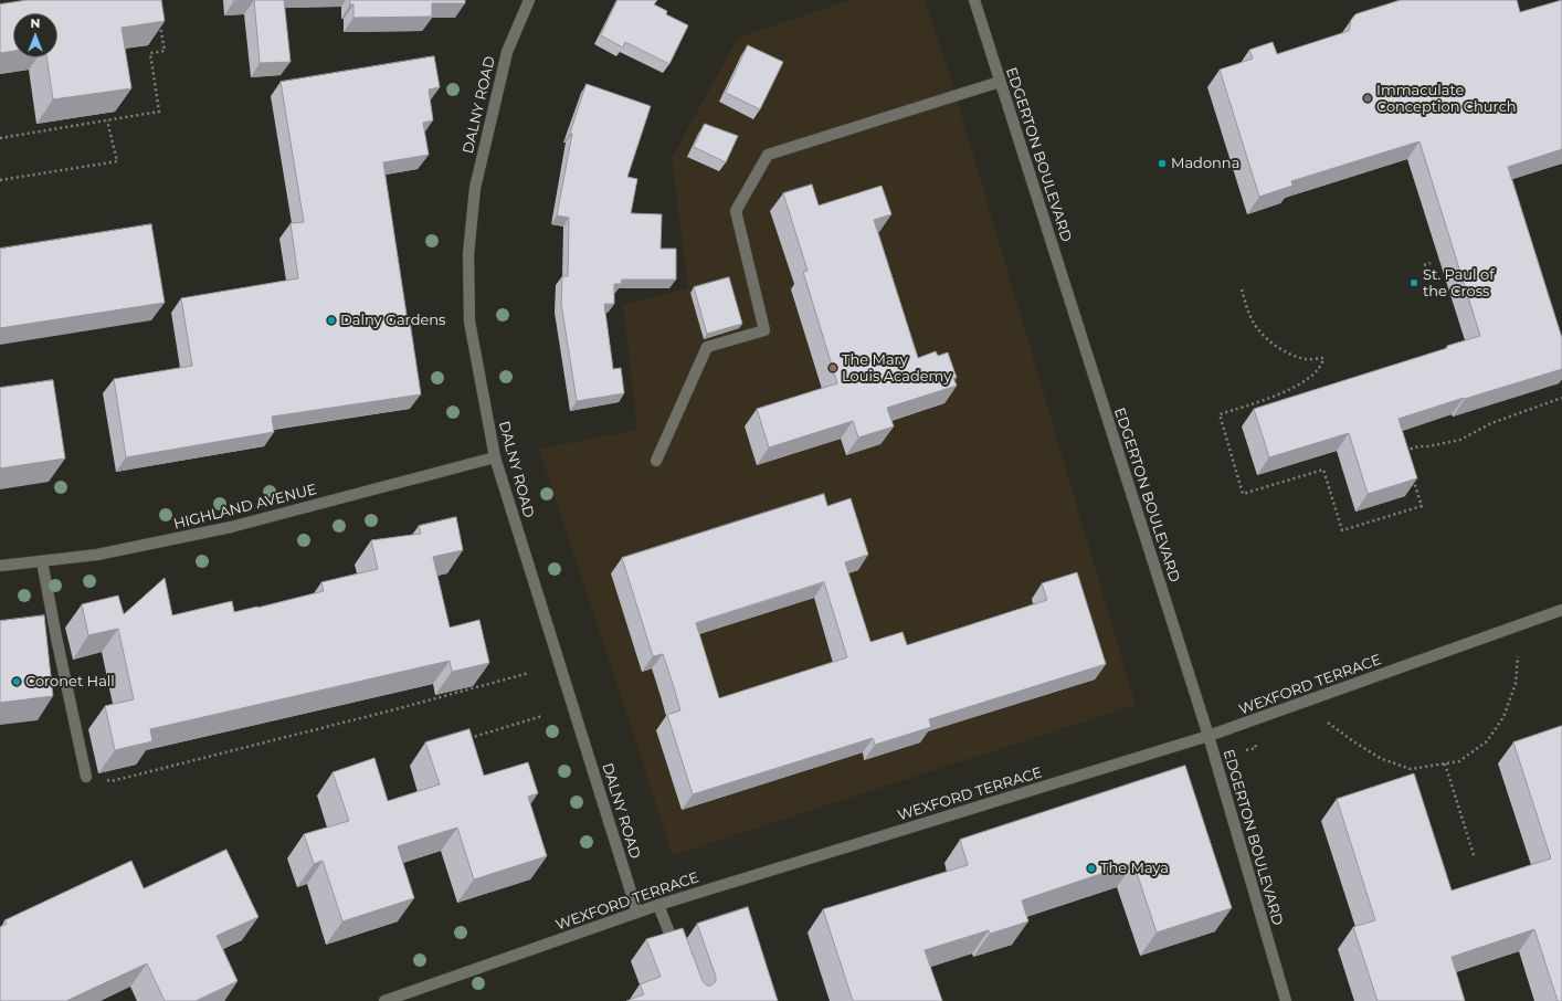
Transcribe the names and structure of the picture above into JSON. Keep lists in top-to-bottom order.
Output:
{
  "streets": {
    "street": [
      "DALNY ROAD",
      "EDGERTON BOULEVARD",
      "HIGHLAND AVENUE",
      "WEXFORD TERRACE"
    ]
  },
  "crossings": [
    ["DALNY ROAD", "HIGHLAND AVENUE"],
    ["DALNY ROAD", "WEXFORD TERRACE"],
    ["EDGERTON BOULEVARD", "WEXFORD TERRACE"]
  ],
  "places": [
    "Immaculate Conception Church",
    "Madonna",
    "St. Paul of the Cross",
    "Dalny Gardens",
    "The Mary Louis Academy",
    "Coronet Hall",
    "The Maya"
  ],
  "north": "top"
}
